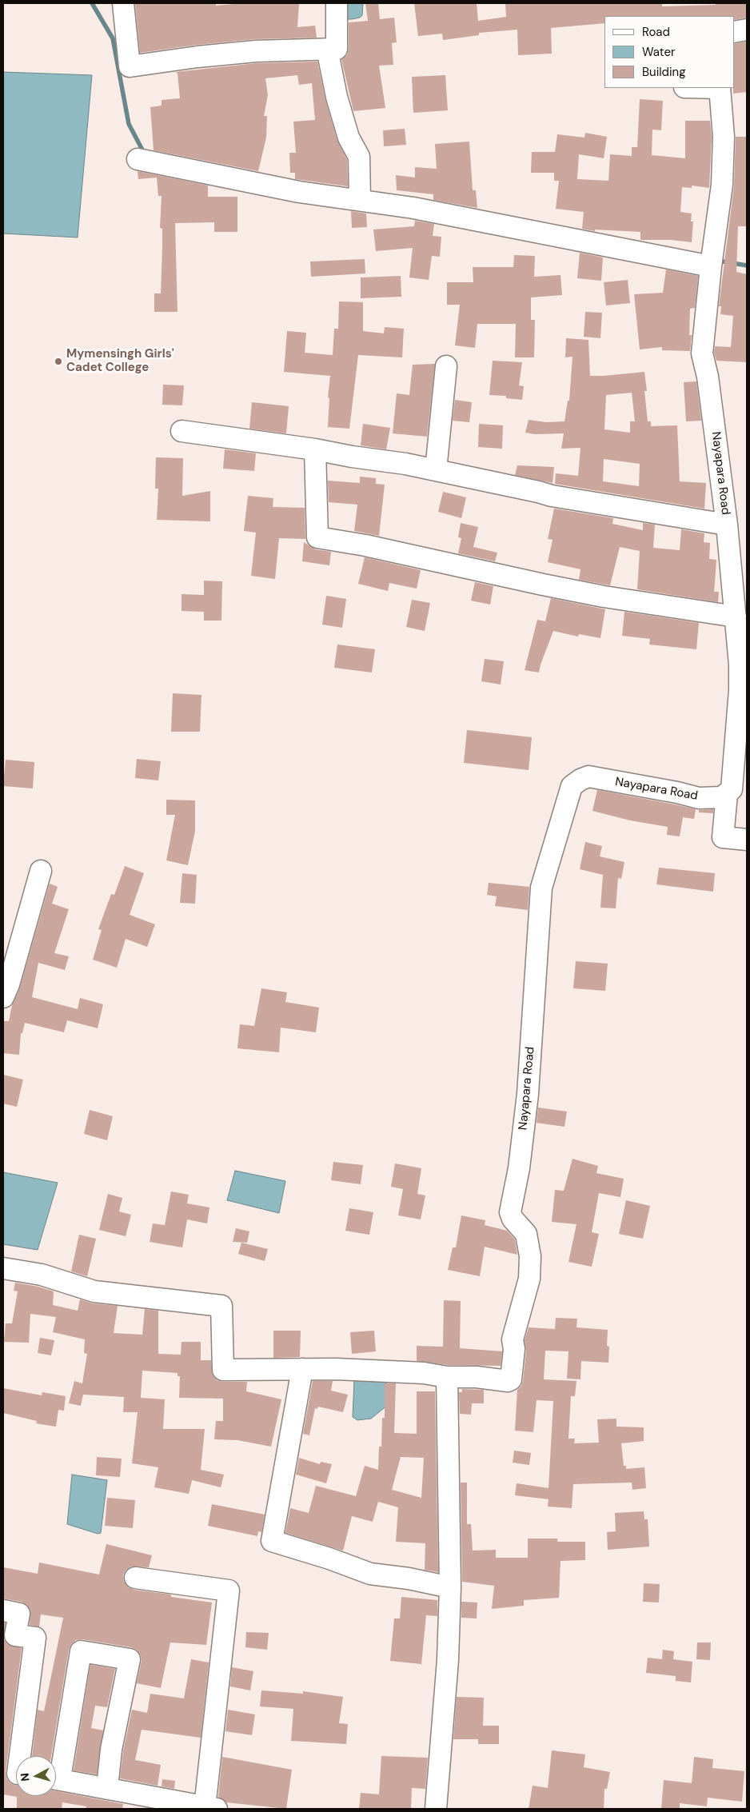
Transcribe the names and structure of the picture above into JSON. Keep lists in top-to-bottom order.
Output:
{
  "streets": {
    "street": ["Nayapara Road"]
  },
  "places": ["Mymensingh Girls' Cadet College"],
  "legend": ["Road", "Water", "Building"],
  "north": "left"
}
